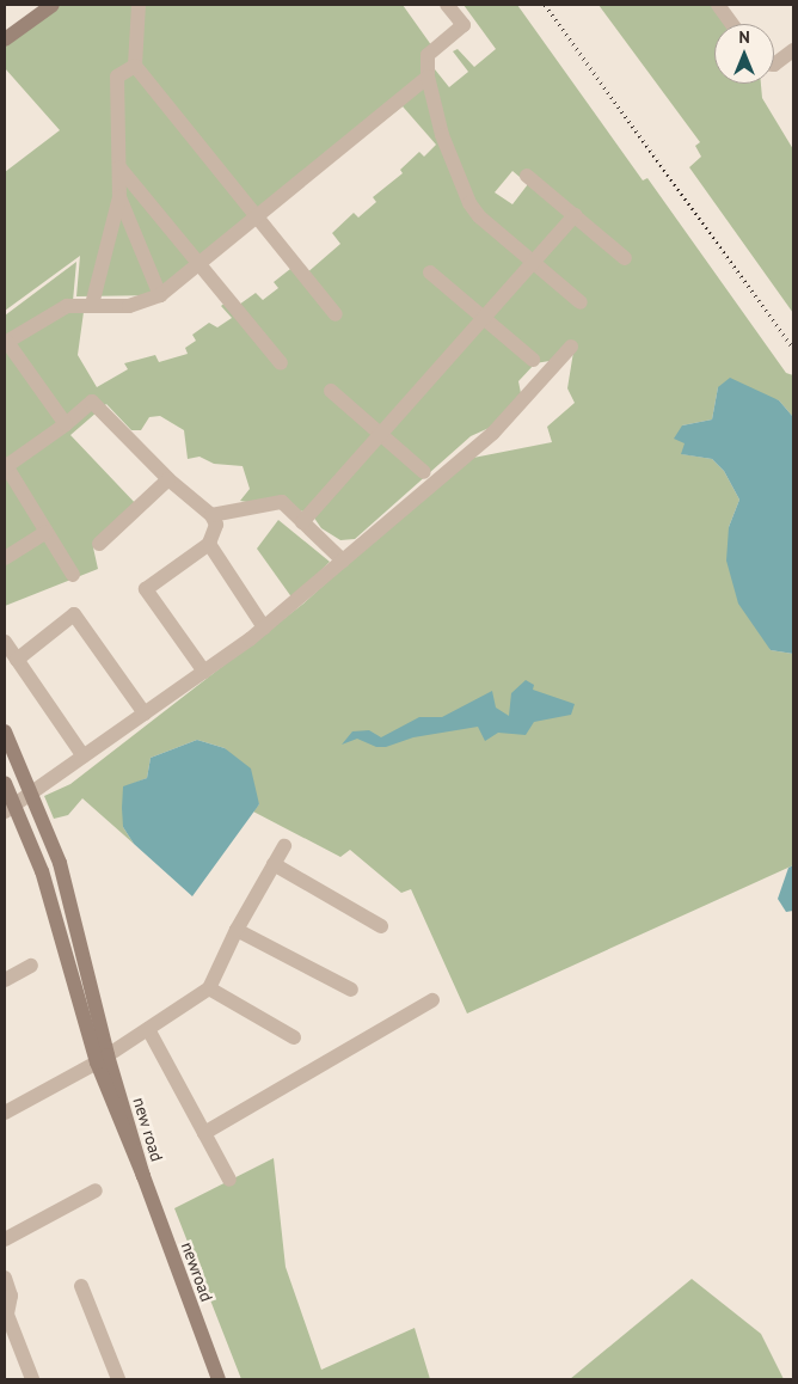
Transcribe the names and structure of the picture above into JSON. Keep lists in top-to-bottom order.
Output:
{
  "streets": {
    "main road": ["new road", "newroad"]
  },
  "crossings": [
    ["new road", "newroad"]
  ],
  "north": "top"
}
